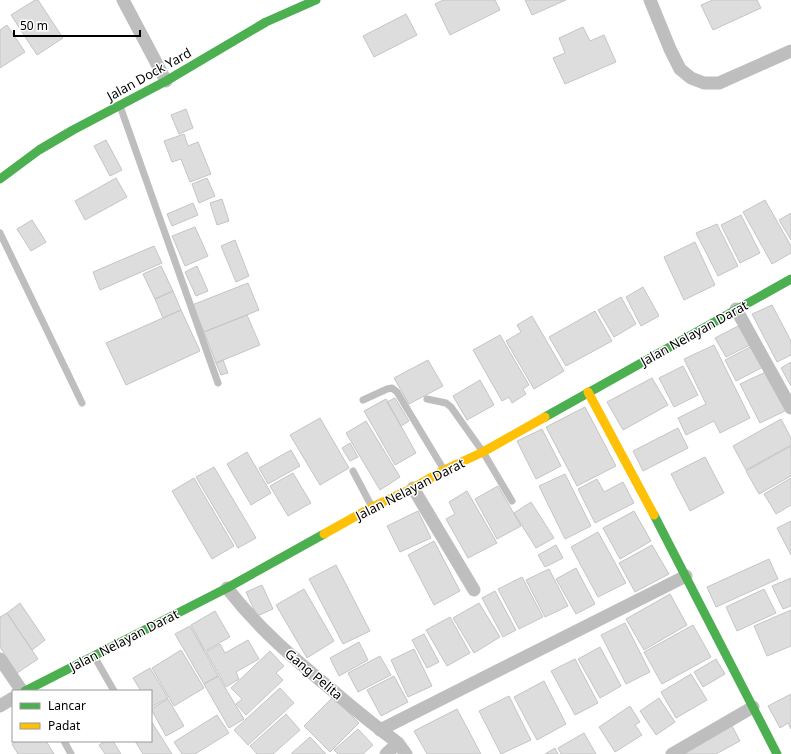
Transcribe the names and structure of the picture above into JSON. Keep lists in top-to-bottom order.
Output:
{
  "streets": {
    "street": ["Jalan Dock Yard", "Jalan Nelayan Darat", "Gang Pelita"]
  },
  "crossings": [
    ["Jalan Nelayan Darat", "Gang Pelita"]
  ],
  "legend": ["Lancar", "Padat"],
  "scale_bar": "50 m"
}
